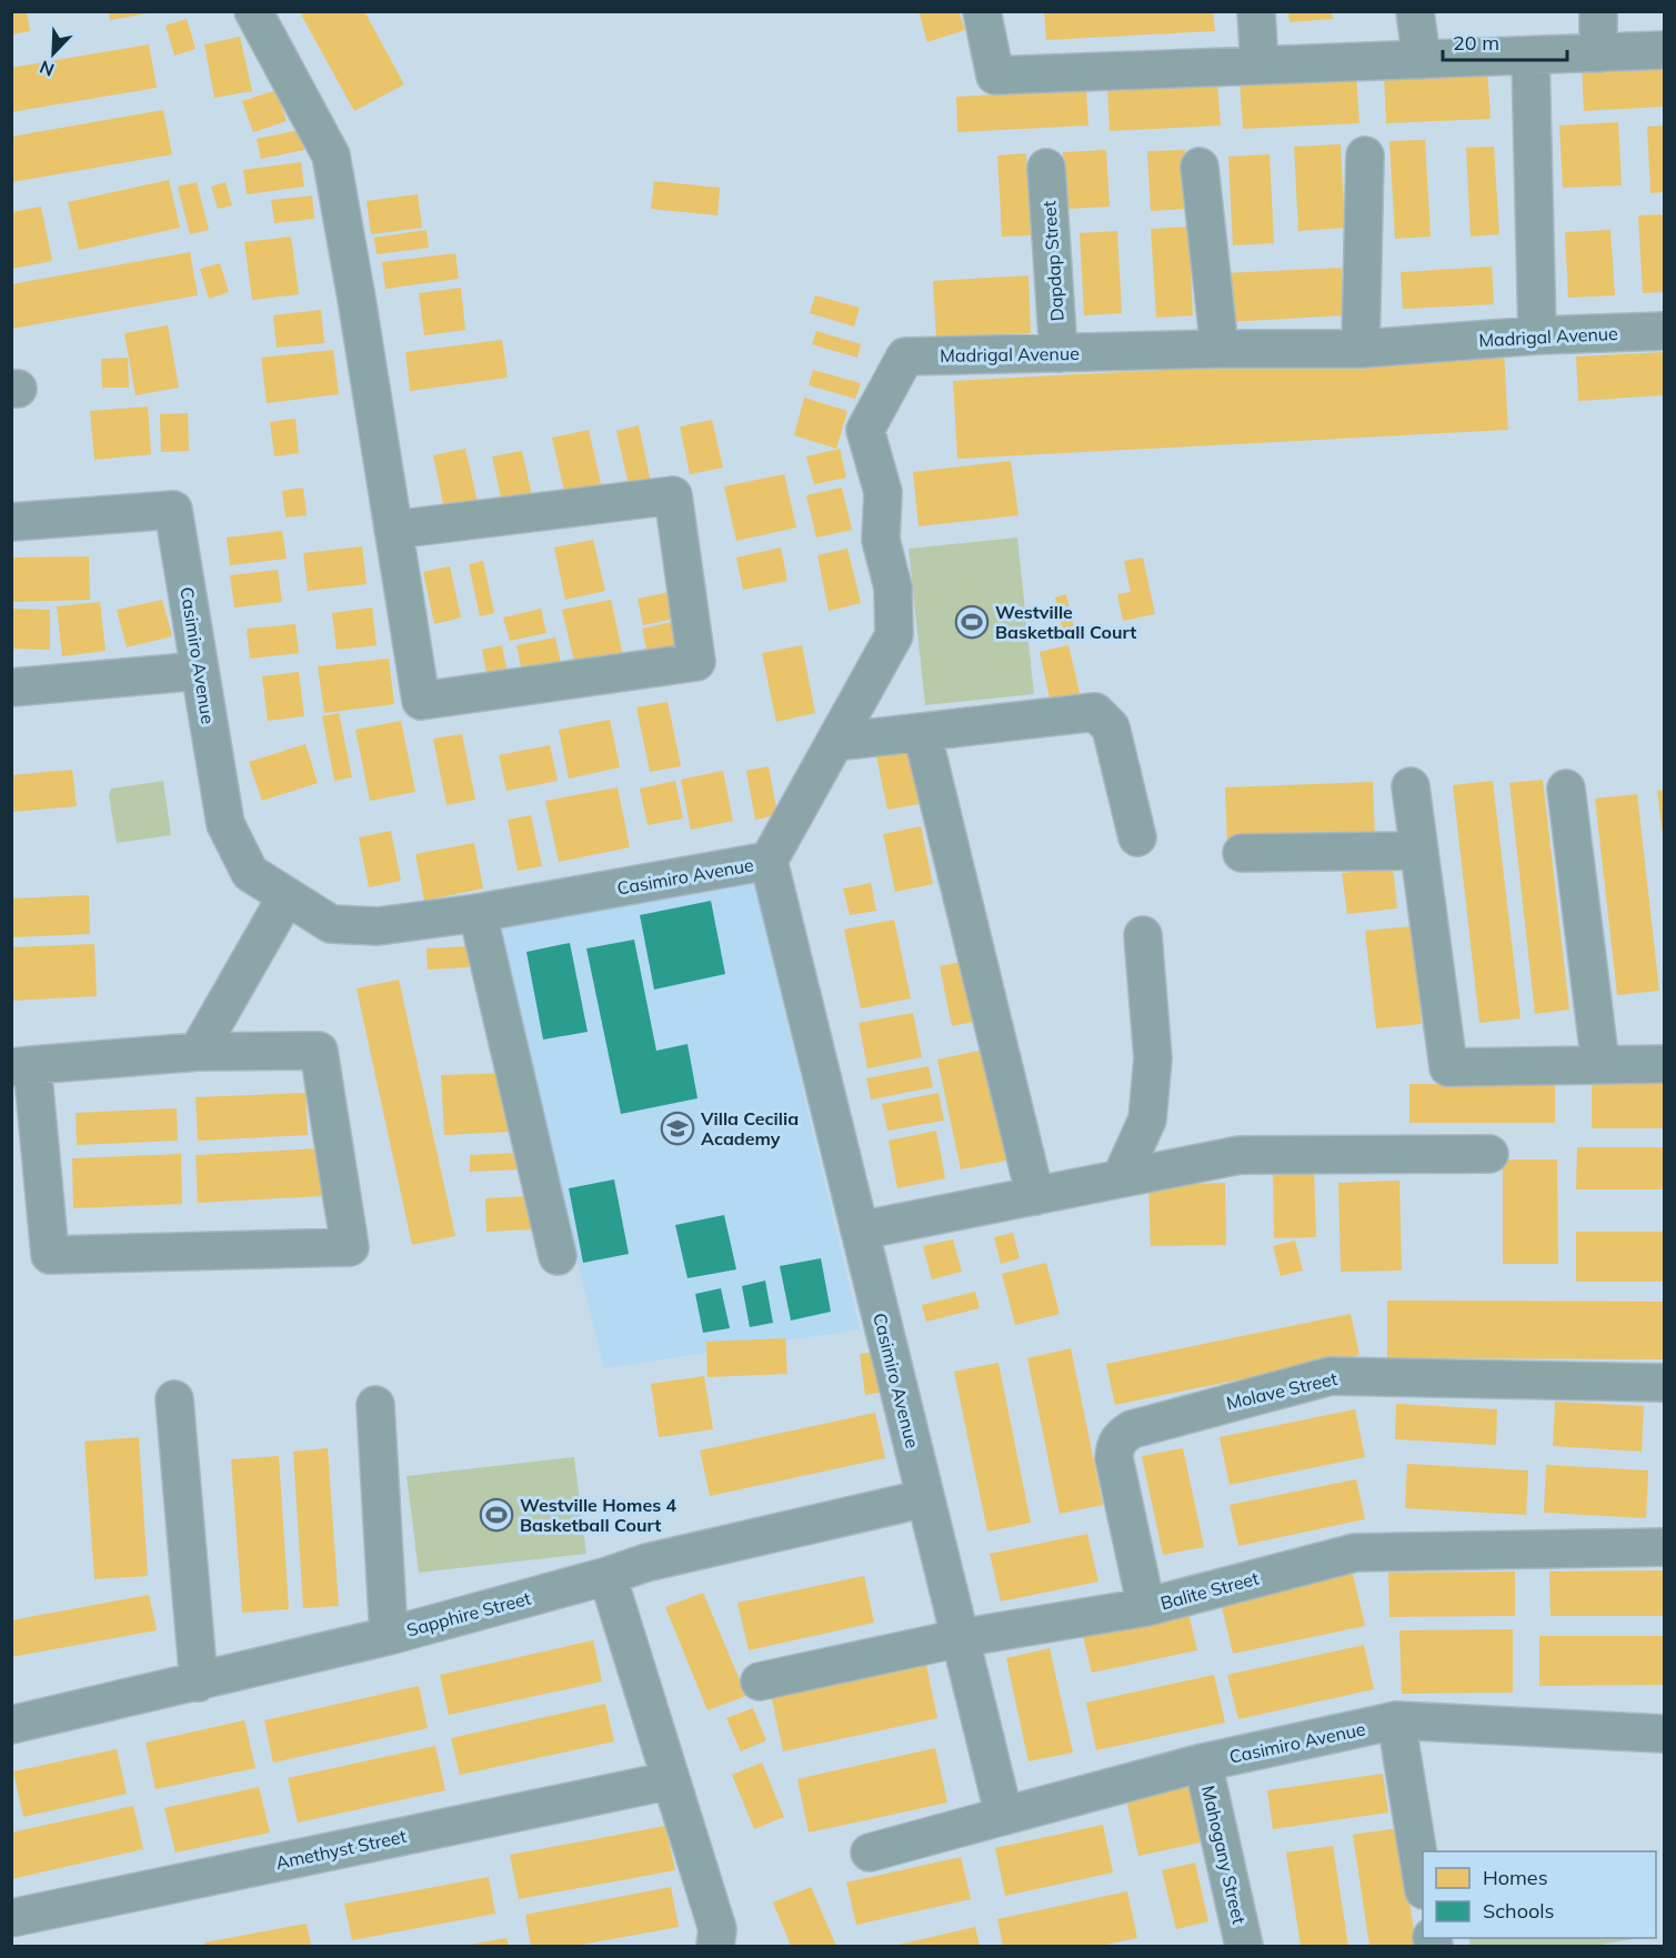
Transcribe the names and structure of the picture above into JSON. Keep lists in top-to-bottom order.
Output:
{
  "streets": {
    "street": [
      "Dapdap Street",
      "Madrigal Avenue",
      "Casimiro Avenue",
      "Molave Street",
      "Balite Street",
      "Sapphire Street",
      "Amethyst Street",
      "Mahogany Street"
    ]
  },
  "crossings": [
    ["Dapdap Street", "Madrigal Avenue"],
    ["Madrigal Avenue", "Casimiro Avenue"],
    ["Casimiro Avenue", "Balite Street"],
    ["Casimiro Avenue", "Sapphire Street"],
    ["Casimiro Avenue", "Mahogany Street"],
    ["Molave Street", "Balite Street"]
  ],
  "places": {
    "sports": ["Westville Basketball Court", "Westville Homes 4 Basketball Court"],
    "school or university": ["Villa Cecilia Academy"]
  },
  "legend": ["Homes", "Schools"],
  "scale_bar": "20 m",
  "north": "bottom left"
}
